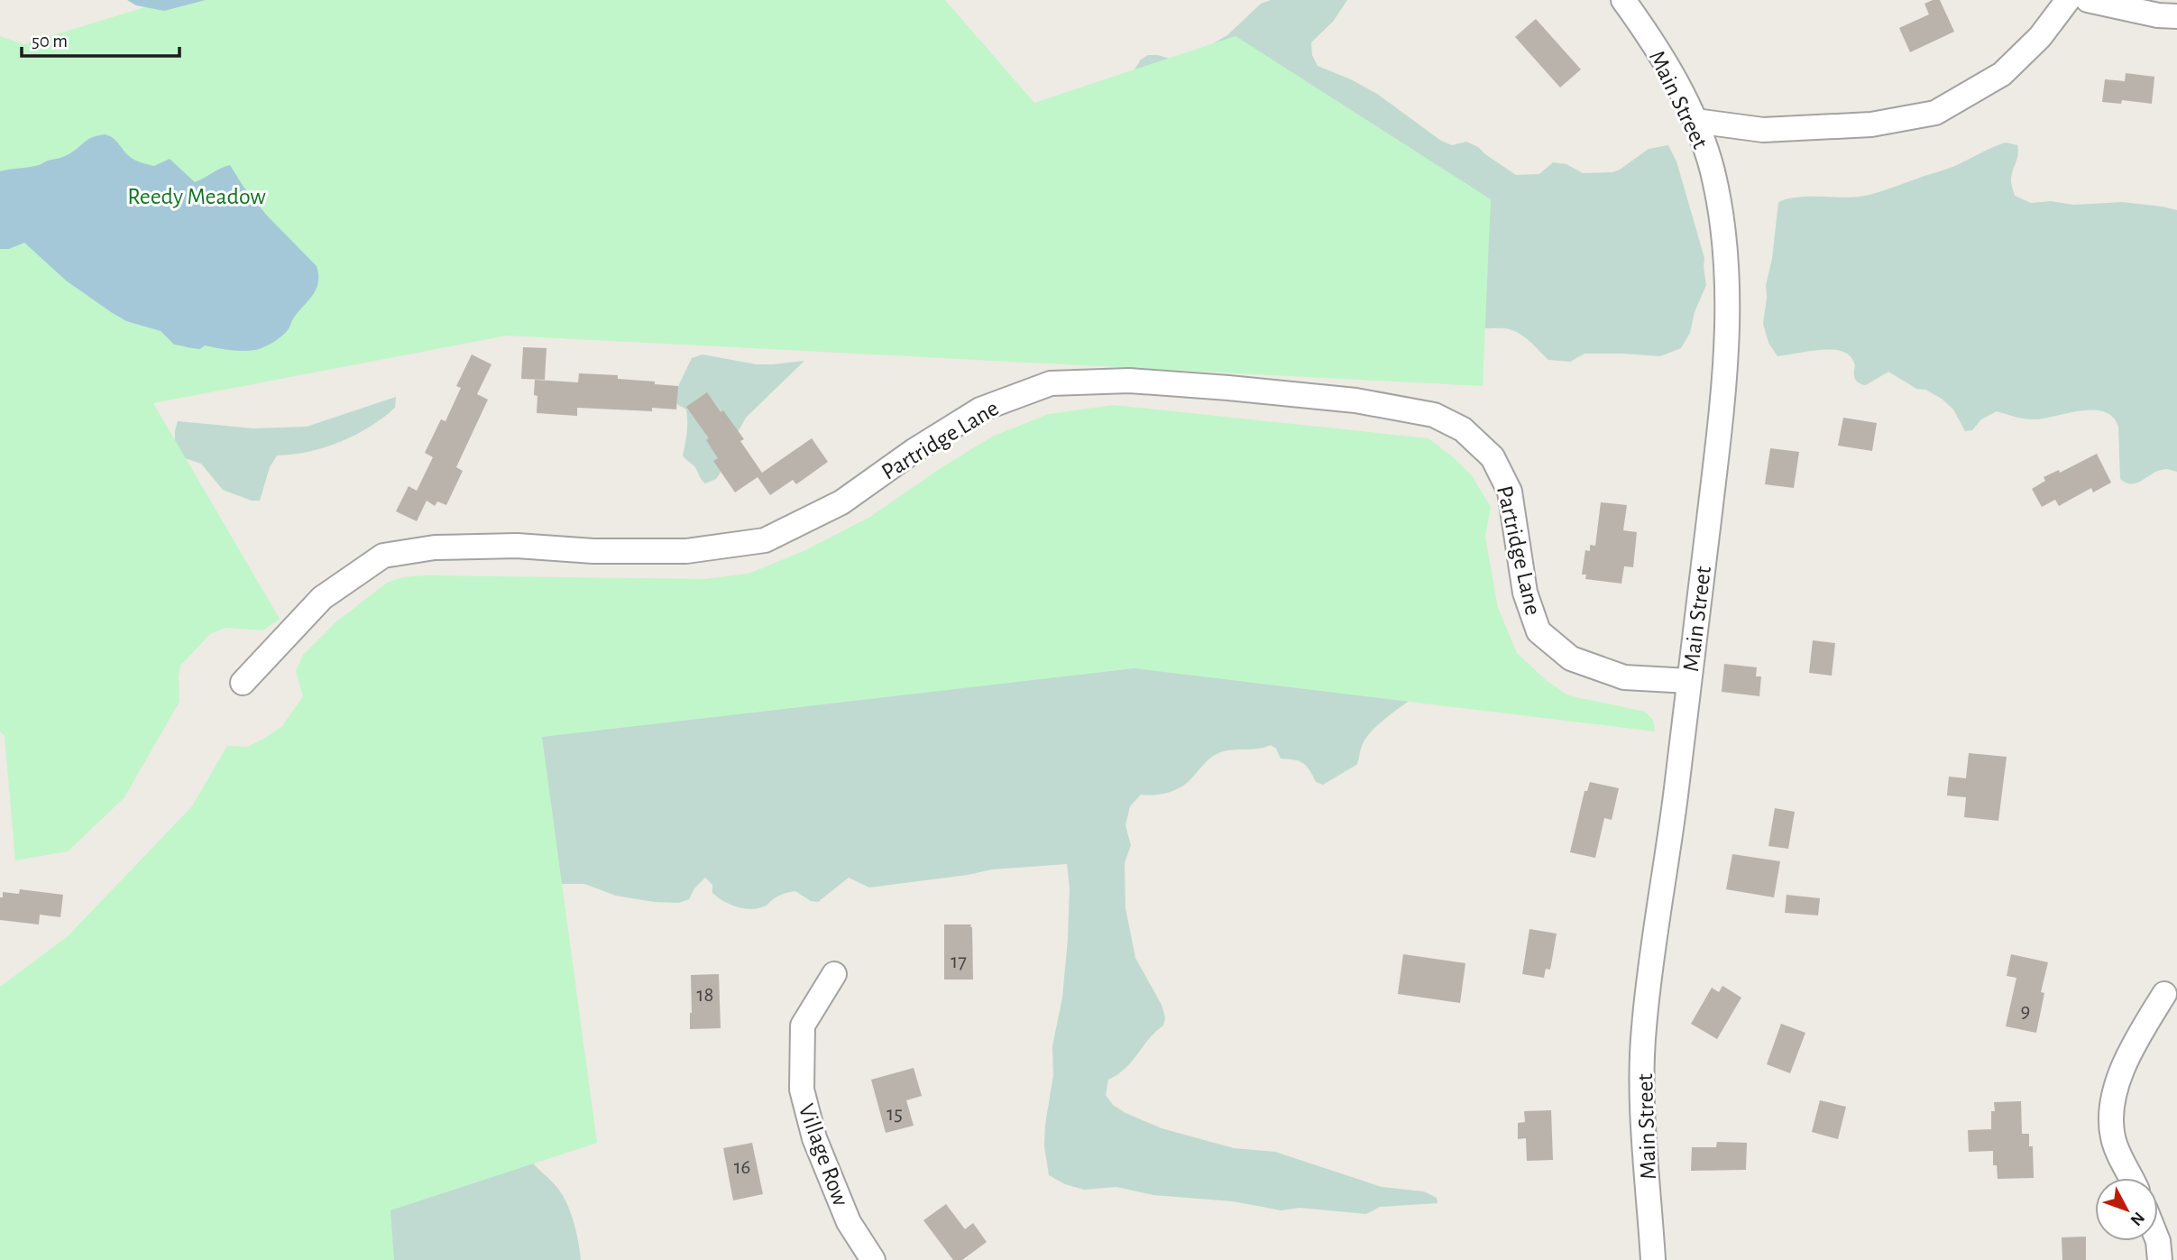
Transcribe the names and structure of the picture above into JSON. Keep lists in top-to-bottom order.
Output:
{
  "streets": {
    "street": ["Main Street", "Partridge Lane", "Village Row"]
  },
  "crossings": [
    ["Main Street", "Partridge Lane"]
  ],
  "parks": ["Reedy Meadow"],
  "house_numbers": [
    "17",
    "18",
    "9",
    "15",
    "16"
  ],
  "scale_bar": "50 m",
  "north": "bottom right"
}
